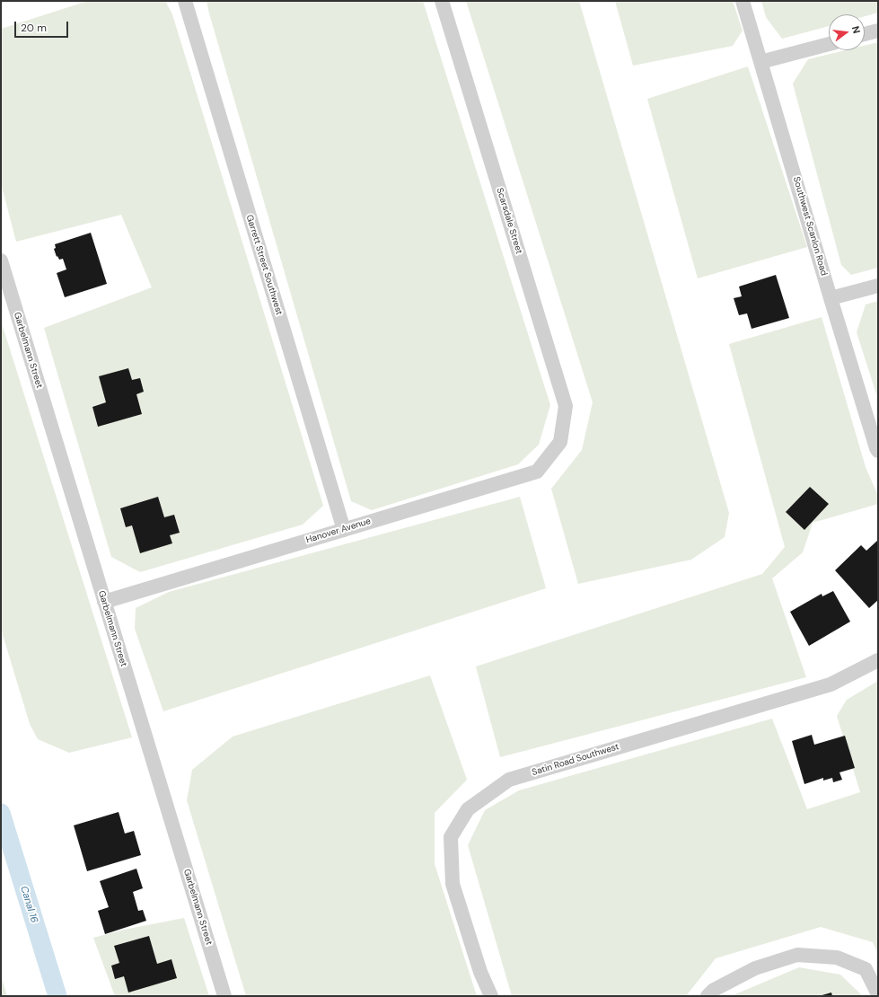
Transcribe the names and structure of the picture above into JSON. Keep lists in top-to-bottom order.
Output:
{
  "streets": {
    "street": [
      "Scarsdale Street",
      "Southwest Scanlon Road",
      "Garrett Street Southwest",
      "Garbelmann Street",
      "Hanover Avenue",
      "Satin Road Southwest"
    ]
  },
  "crossings": [
    ["Scarsdale Street", "Hanover Avenue"],
    ["Garrett Street Southwest", "Hanover Avenue"],
    ["Garbelmann Street", "Hanover Avenue"]
  ],
  "water": ["Canal 16"],
  "scale_bar": "20 m",
  "north": "right"
}
